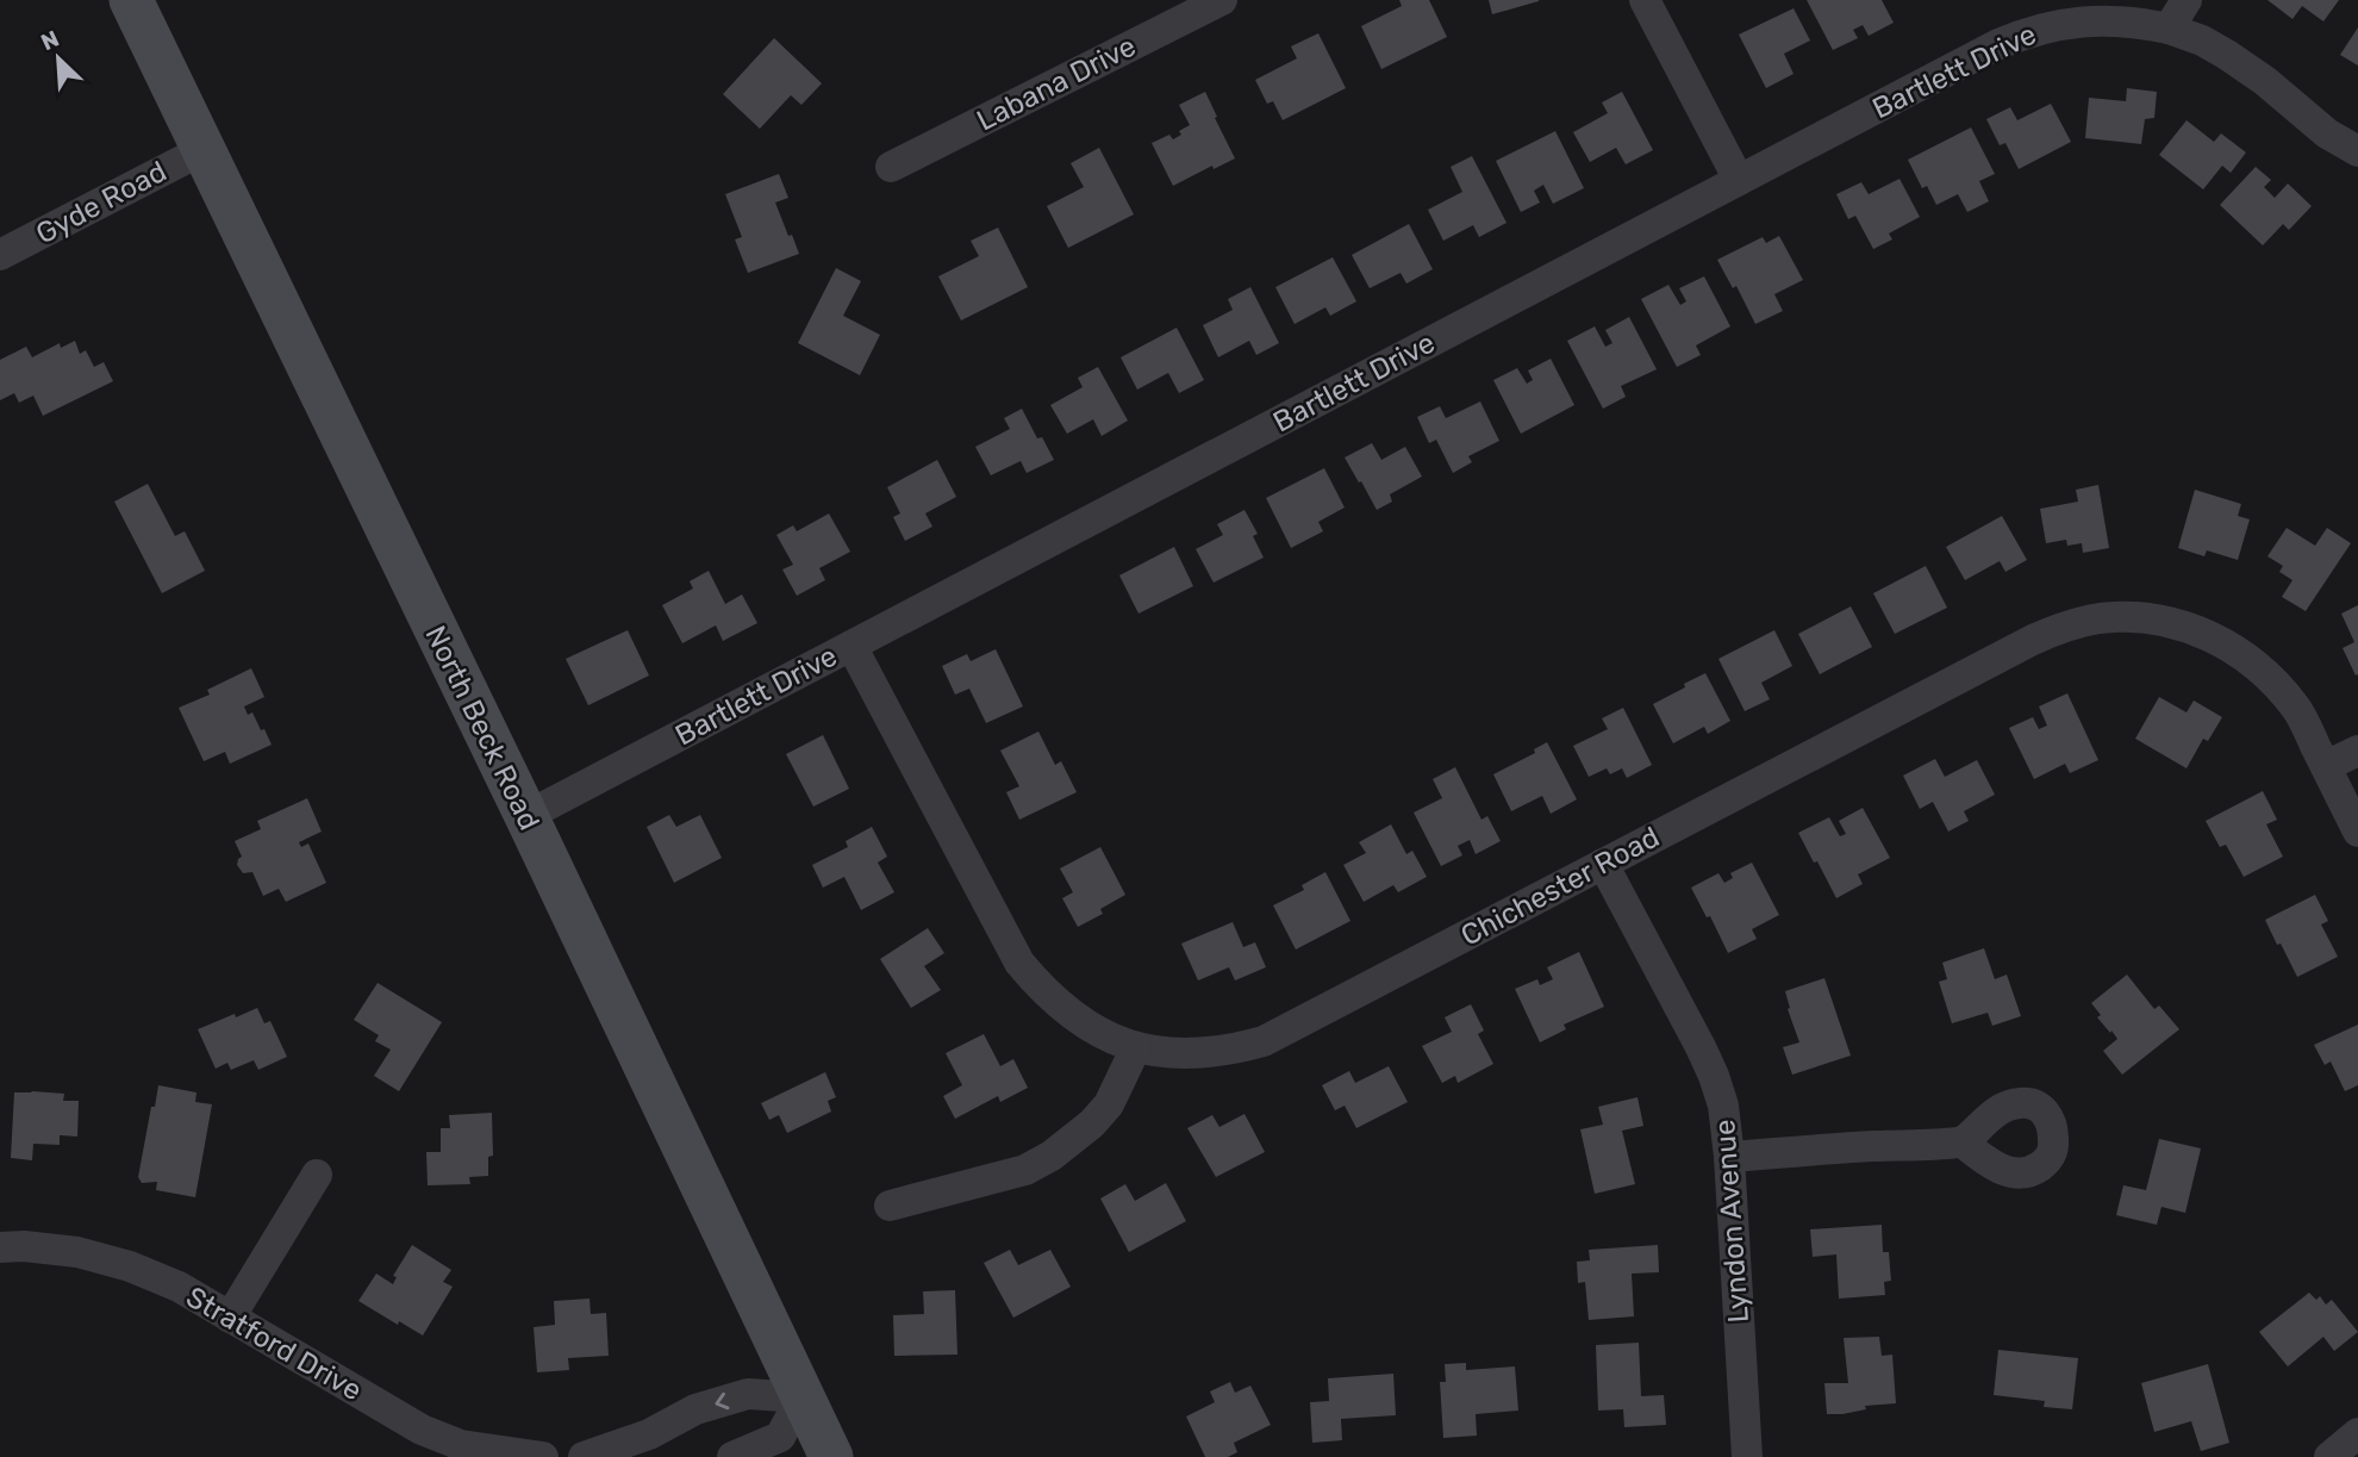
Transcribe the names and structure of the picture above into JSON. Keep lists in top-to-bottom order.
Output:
{
  "streets": {
    "main road": ["North Beck Road"],
    "street": [
      "Bartlett Drive",
      "Labana Drive",
      "Gyde Road",
      "Chichester Road",
      "Lyndon Avenue",
      "Stratford Drive"
    ]
  },
  "crossings": [
    ["Bartlett Drive", "North Beck Road"],
    ["Bartlett Drive", "Chichester Road"],
    ["Gyde Road", "North Beck Road"],
    ["Chichester Road", "Lyndon Avenue"]
  ],
  "north": "top left"
}
